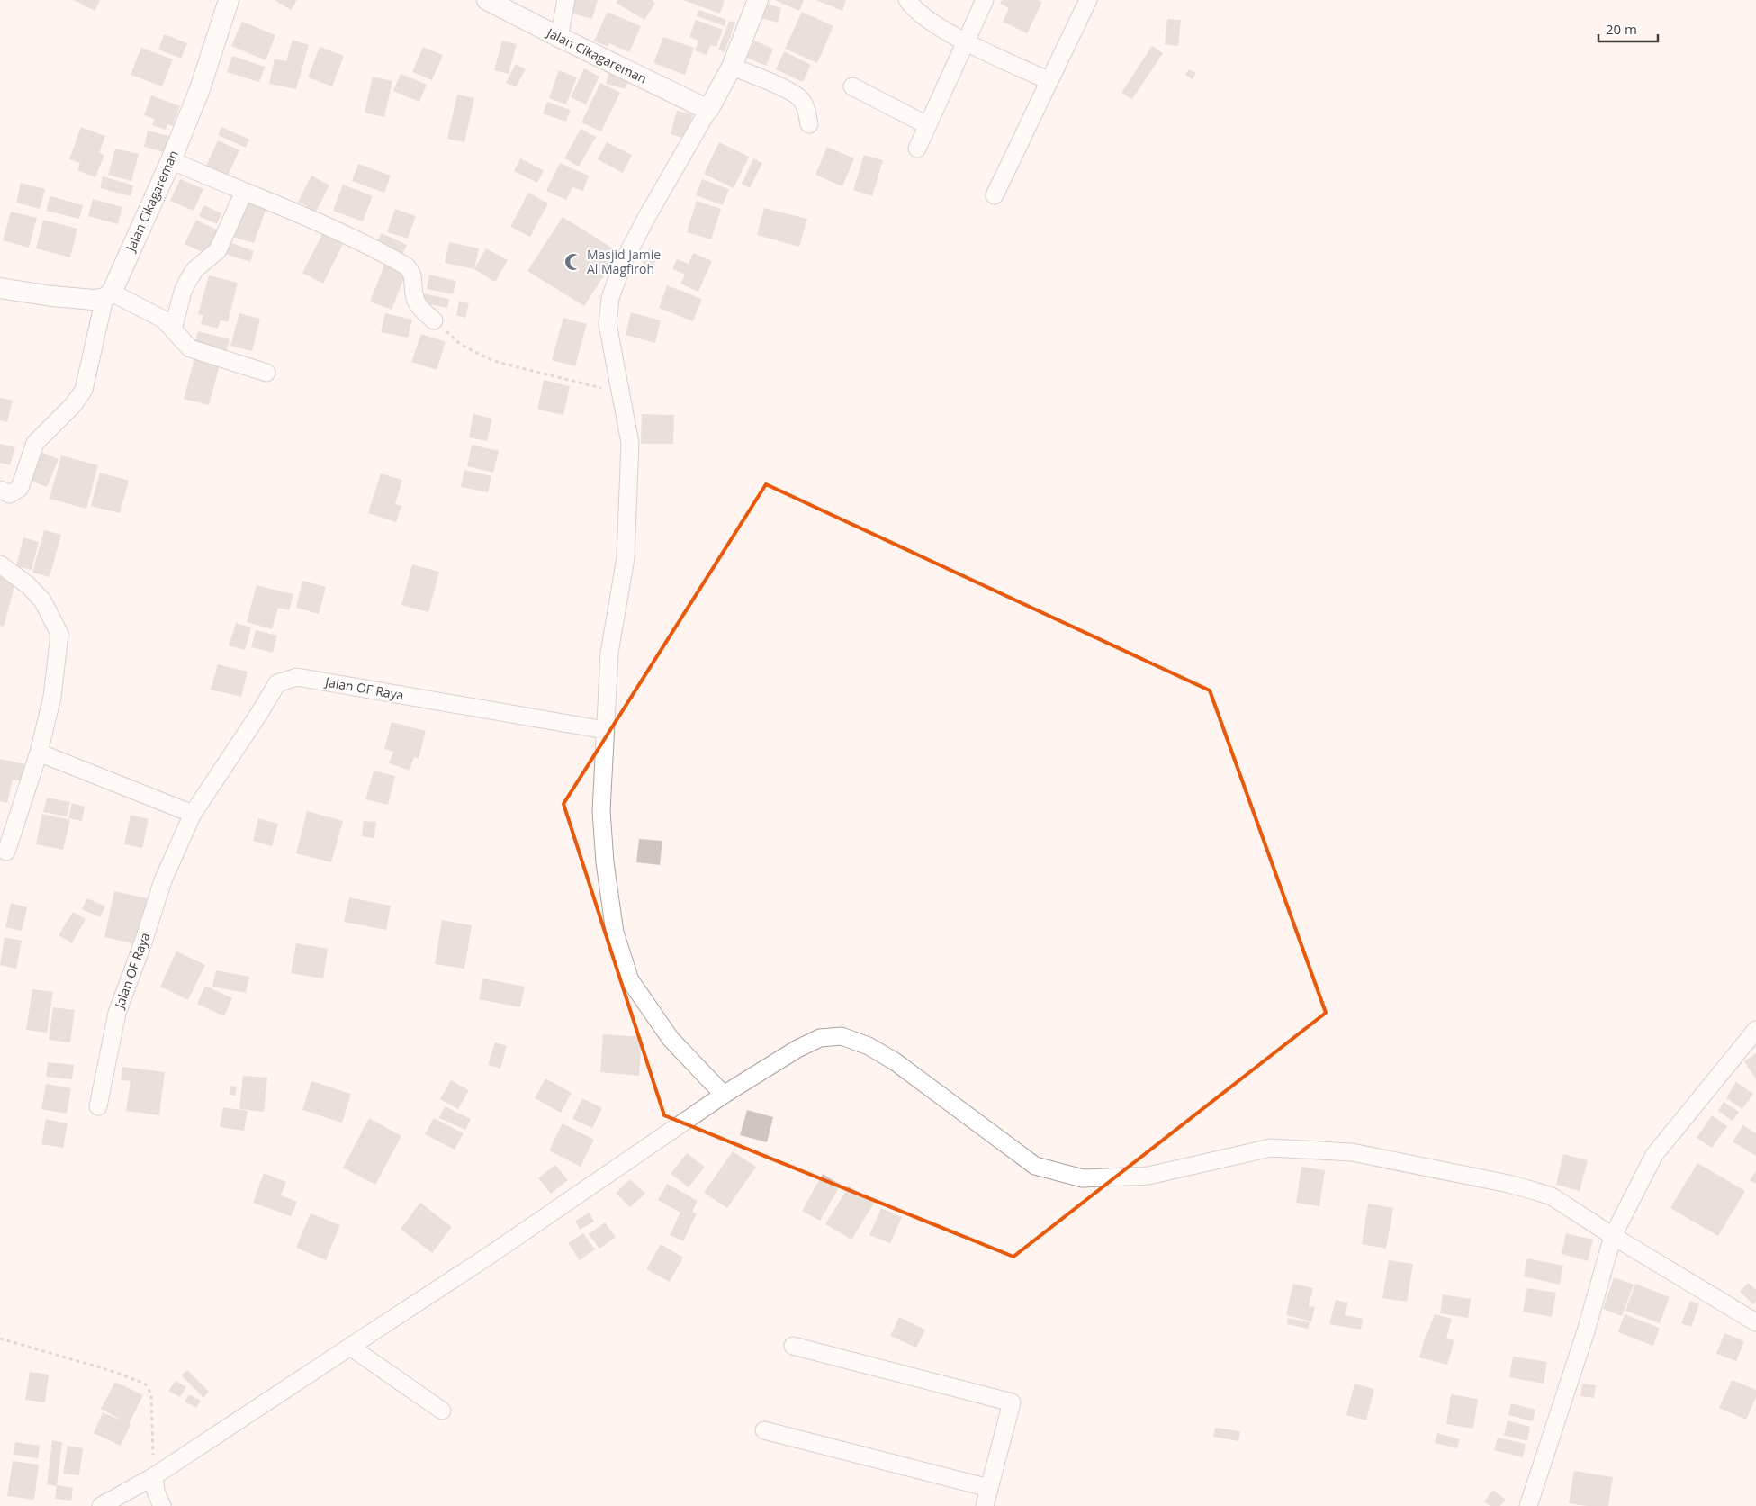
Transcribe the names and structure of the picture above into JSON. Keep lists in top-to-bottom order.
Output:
{
  "streets": {
    "street": ["Jalan Cikagareman", "Jalan OF Raya"]
  },
  "places": {
    "mosque": ["Masjid Jamie Al Magfiroh"]
  },
  "scale_bar": "20 m"
}
